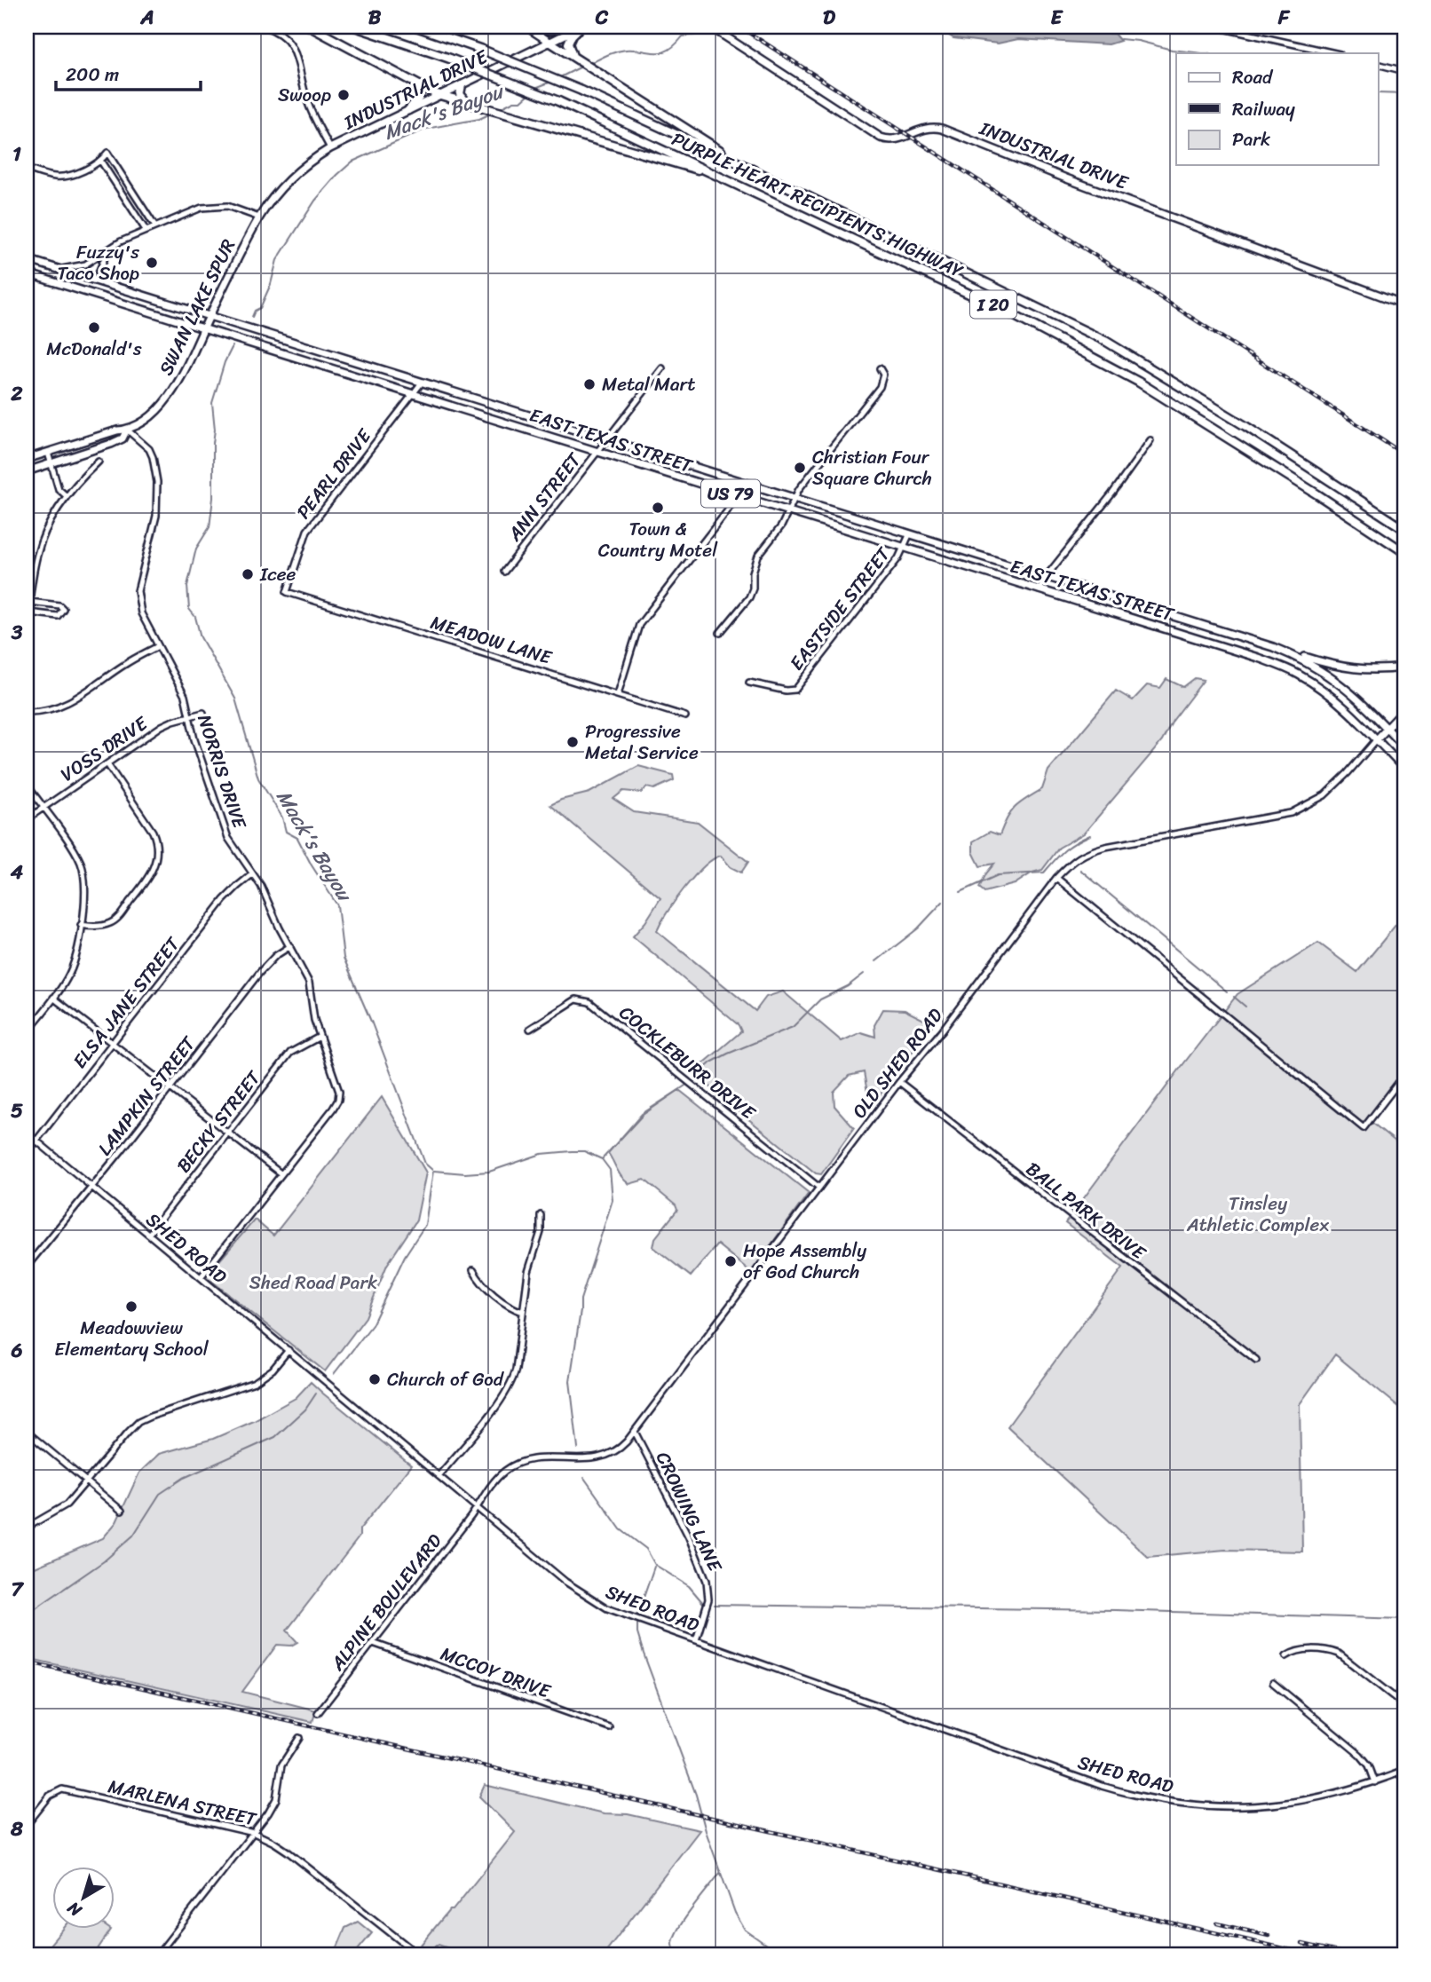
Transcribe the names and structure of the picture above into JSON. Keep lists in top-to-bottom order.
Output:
{
  "streets": {
    "highway": ["PURPLE HEART RECIPIENTS HIGHWAY", "I 20"],
    "main road": [
      "INDUSTRIAL DRIVE",
      "SWAN LAKE SPUR",
      "EAST TEXAS STREET",
      "US 79"
    ],
    "street": [
      "PEARL DRIVE",
      "ANN STREET",
      "EASTSIDE STREET",
      "MEADOW LANE",
      "VOSS DRIVE",
      "NORRIS DRIVE",
      "ELSA JANE STREET",
      "COCKLEBURR DRIVE",
      "OLD SHED ROAD",
      "LAMPKIN STREET",
      "BECKY STREET",
      "BALL PARK DRIVE",
      "SHED ROAD",
      "CROWING LANE",
      "ALPINE BOULEVARD",
      "MCCOY DRIVE",
      "MARLENA STREET"
    ]
  },
  "crossings": [
    ["INDUSTRIAL DRIVE", "SWAN LAKE SPUR"],
    ["SWAN LAKE SPUR", "EAST TEXAS STREET"],
    ["SWAN LAKE SPUR", "NORRIS DRIVE"],
    ["EAST TEXAS STREET", "PEARL DRIVE"],
    ["EAST TEXAS STREET", "ANN STREET"],
    ["EAST TEXAS STREET", "EASTSIDE STREET"],
    ["EAST TEXAS STREET", "OLD SHED ROAD"],
    ["PEARL DRIVE", "MEADOW LANE"],
    ["VOSS DRIVE", "NORRIS DRIVE"],
    ["NORRIS DRIVE", "ELSA JANE STREET"],
    ["NORRIS DRIVE", "LAMPKIN STREET"],
    ["NORRIS DRIVE", "BECKY STREET"],
    ["ELSA JANE STREET", "SHED ROAD"],
    ["COCKLEBURR DRIVE", "OLD SHED ROAD"],
    ["OLD SHED ROAD", "BALL PARK DRIVE"],
    ["OLD SHED ROAD", "SHED ROAD"],
    ["OLD SHED ROAD", "CROWING LANE"],
    ["OLD SHED ROAD", "ALPINE BOULEVARD"],
    ["LAMPKIN STREET", "SHED ROAD"],
    ["BECKY STREET", "SHED ROAD"],
    ["SHED ROAD", "CROWING LANE"],
    ["SHED ROAD", "ALPINE BOULEVARD"],
    ["ALPINE BOULEVARD", "MCCOY DRIVE"]
  ],
  "water": ["Mack's Bayou"],
  "parks": ["Tinsley Athletic Complex", "Shed Road Park"],
  "places": [
    "Swoop",
    "Fuzzy's Taco Shop",
    "McDonald's",
    "Metal Mart",
    "Christian Four Square Church",
    "Town & Country Motel",
    "Icee",
    "Progressive Metal Service",
    "Hope Assembly of God Church",
    "Meadowview Elementary School",
    "Church of God"
  ],
  "legend": ["Road", "Railway", "Park"],
  "scale_bar": "200 m",
  "north": "bottom left",
  "grid": {
    "columns": [
      "A",
      "B",
      "C",
      "D",
      "E",
      "F"
    ],
    "rows": [
      "1",
      "2",
      "3",
      "4",
      "5",
      "6",
      "7",
      "8"
    ]
  }
}
